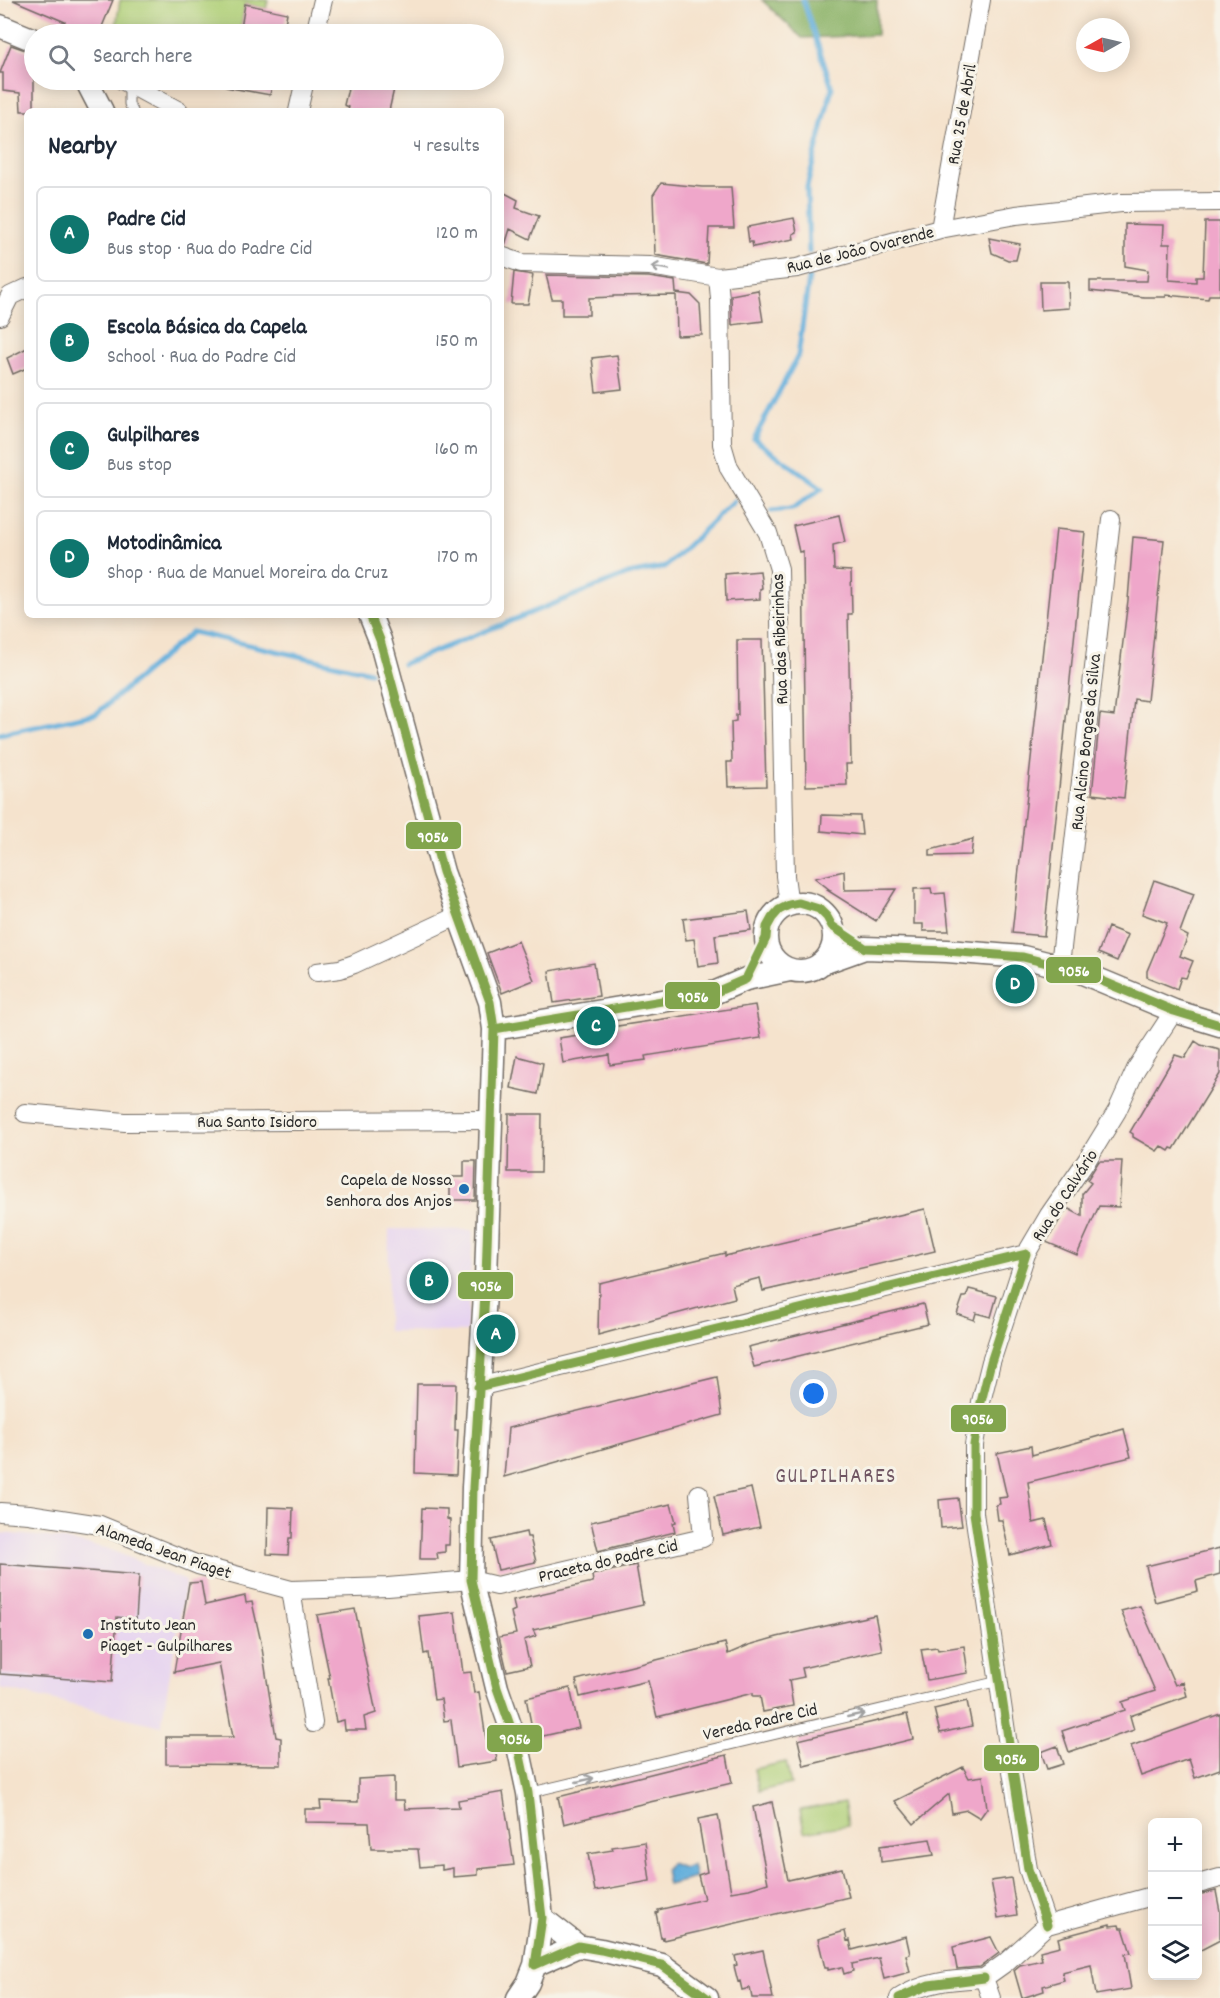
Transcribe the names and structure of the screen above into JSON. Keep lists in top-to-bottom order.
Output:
{
  "streets": {
    "street": [
      "Rua 25 de Abril",
      "Rua de João Ovarende",
      "Rua das Ribeirinhas",
      "Rua Alcino Borges da Silva",
      "Rua Santo Isidoro",
      "Rua do Calvário",
      "Alameda Jean Piaget",
      "Praceta do Padre Cid"
    ],
    "lane": ["Vereda Padre Cid"]
  },
  "crossings": [
    ["Rua 25 de Abril", "Rua de João Ovarende"],
    ["Rua de João Ovarende", "Rua das Ribeirinhas"],
    ["Rua do Calvário", "Vereda Padre Cid"],
    ["Alameda Jean Piaget", "Praceta do Padre Cid"]
  ],
  "one_way": ["Vereda Padre Cid"],
  "districts": ["GULPILHARES"],
  "places": ["Capela de Nossa Senhora dos Anjos", "Instituto Jean Piaget - Gulpilhares"],
  "lines": ["transit line 9056"],
  "north": "left",
  "page": {
    "search": "Search here",
    "heading": ["Nearby", "4 results"],
    "list": [
      {
        "mark": "A",
        "name": "Padre Cid",
        "note": "Bus stop · Rua do Padre Cid",
        "value": "120 m"
      },
      {
        "mark": "B",
        "name": "Escola Básica da Capela",
        "note": "School · Rua do Padre Cid",
        "value": "150 m"
      },
      {
        "mark": "C",
        "name": "Gulpilhares",
        "note": "Bus stop",
        "value": "160 m"
      },
      {
        "mark": "D",
        "name": "Motodinâmica",
        "note": "Shop · Rua de Manuel Moreira da Cruz",
        "value": "170 m"
      }
    ],
    "pins": [
      "D",
      "C",
      "B",
      "A"
    ],
    "map_buttons": ["+", "−"]
  }
}
